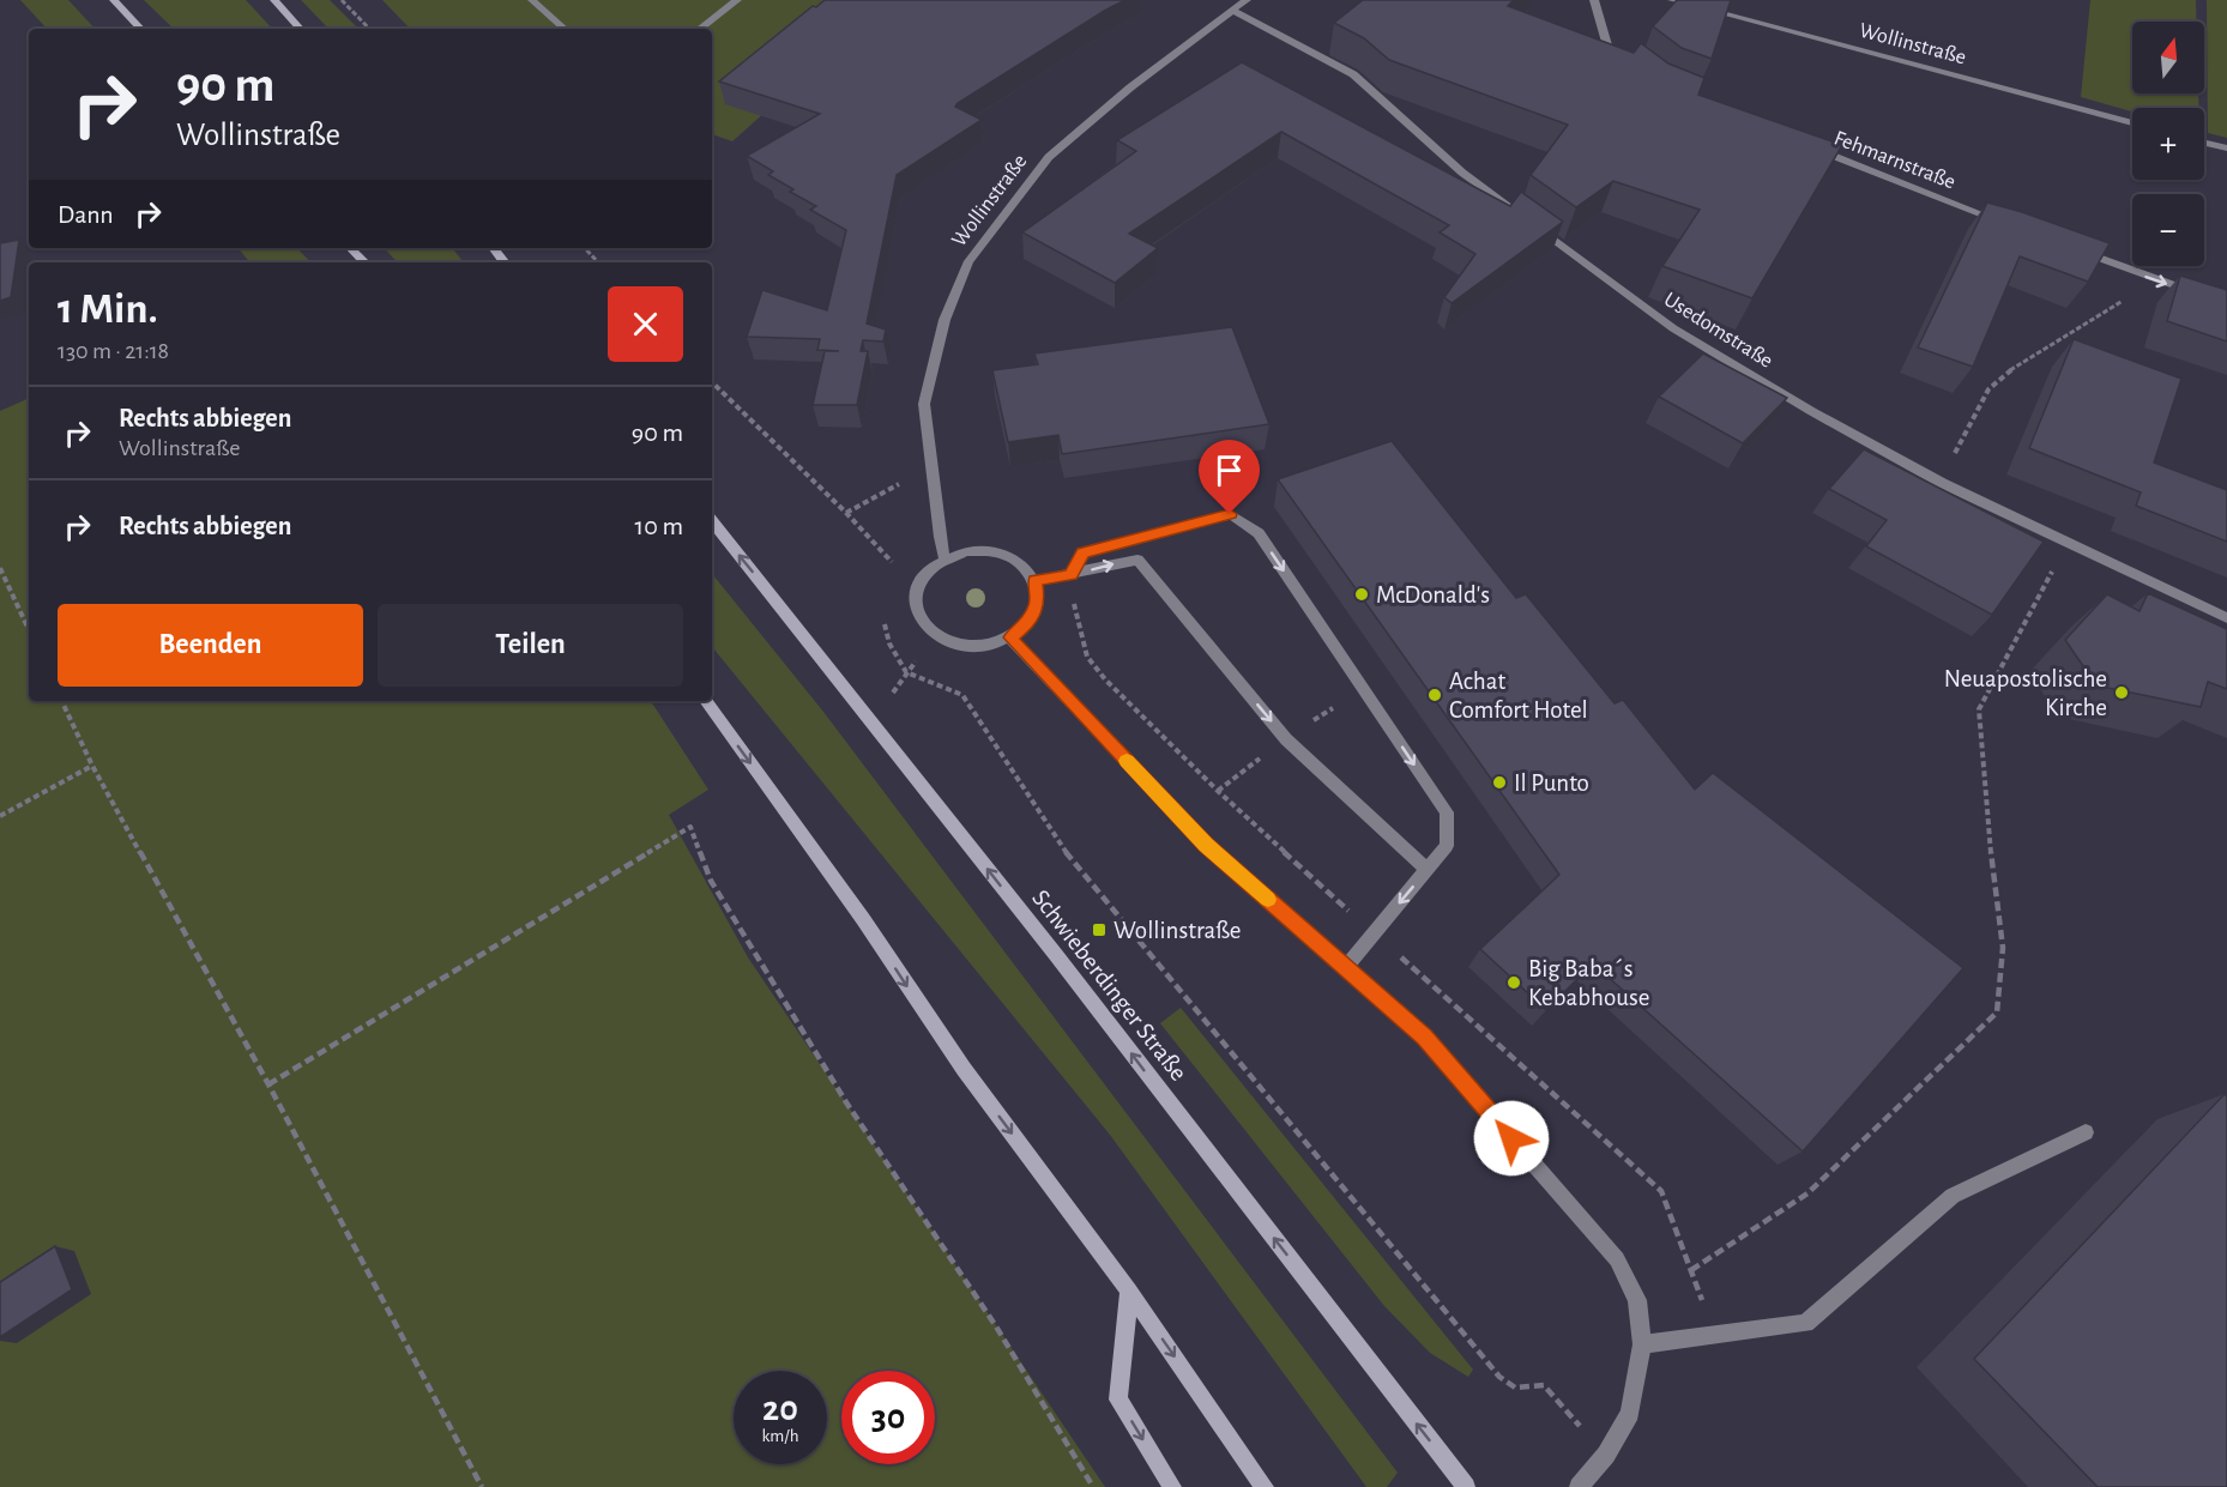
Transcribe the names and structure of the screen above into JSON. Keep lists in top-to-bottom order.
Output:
{
  "streets": {
    "main road": ["Schwieberdinger Straße"],
    "street": ["Wollinstraße", "Fehmarnstraße", "Usedomstraße"]
  },
  "crossings": [
    ["Wollinstraße", "Usedomstraße"]
  ],
  "one_way": ["Schwieberdinger Straße"],
  "places": {
    "other": [
      "McDonald's",
      "Neuapostolische Kirche",
      "Achat Comfort Hotel",
      "Il Punto",
      "Big Baba´s Kebabhouse"
    ],
    "transit": ["Wollinstraße"]
  },
  "north": "top",
  "page": {
    "map_buttons": ["+", "−"],
    "turn": ["90 m", "Wollinstraße"],
    "then": "Dann",
    "heading": ["1 Min.", "130 m · 21:18"],
    "list": [
      {
        "name": "Rechts abbiegen",
        "note": "Wollinstraße",
        "value": "90 m"
      },
      {
        "name": "Rechts abbiegen",
        "value": "10 m"
      }
    ],
    "buttons": ["Beenden", "Teilen"],
    "speed": "20 km/h",
    "limit": "30"
  }
}
